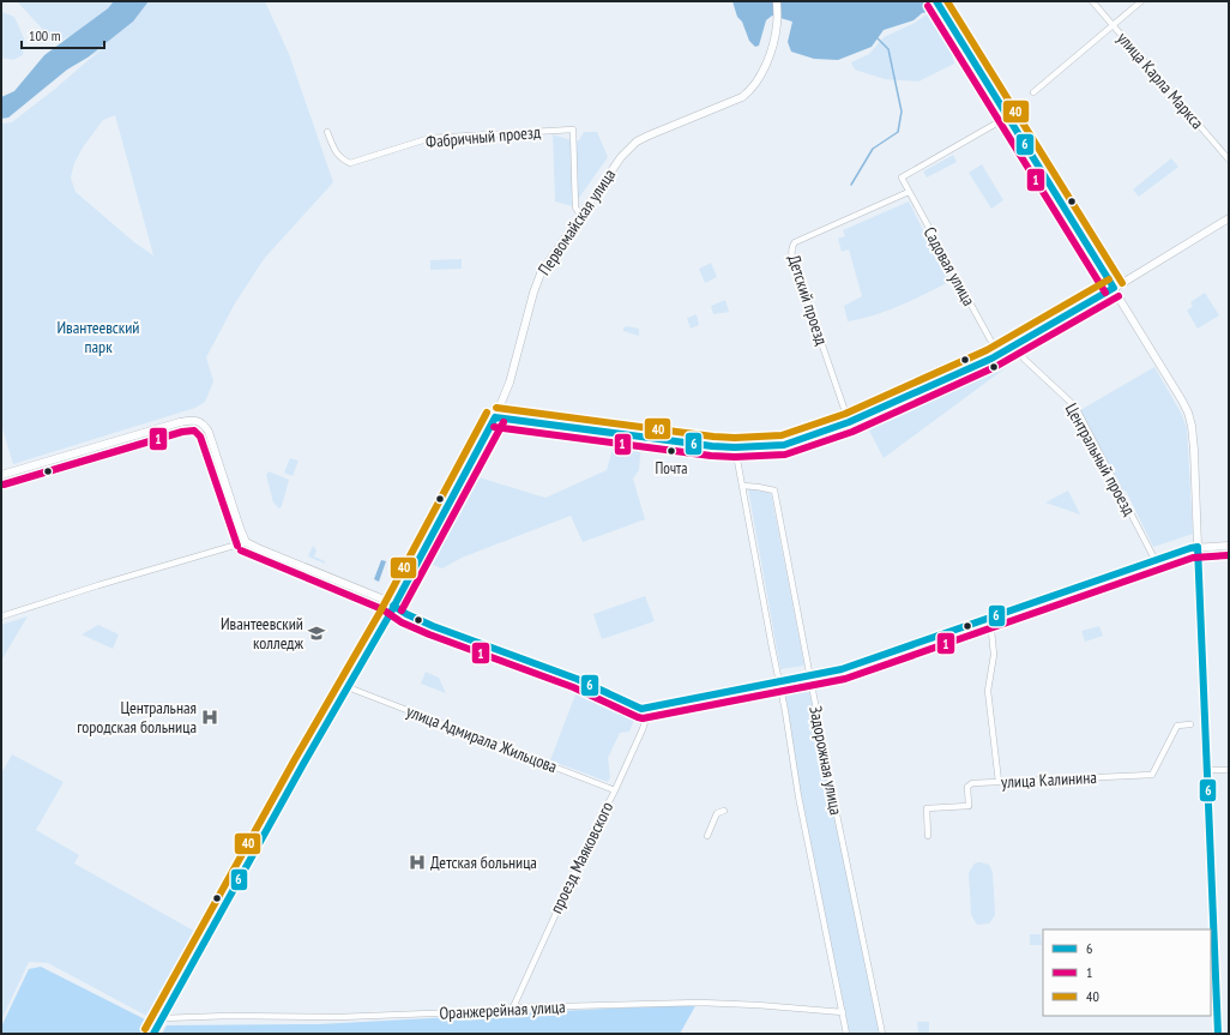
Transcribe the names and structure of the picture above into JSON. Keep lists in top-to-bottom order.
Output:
{
  "streets": {
    "main road": ["Первомайская улица"],
    "street": [
      "улица Карла Маркса",
      "Фабричный проезд",
      "Садовая улица",
      "Детский проезд",
      "Центральный проезд",
      "улица Адмирала Жильцова",
      "Задорожная улица",
      "улица Калинина",
      "проезд Маяковского",
      "Оранжерейная улица"
    ]
  },
  "crossings": [
    ["Фабричный проезд", "Первомайская улица"],
    ["Первомайская улица", "улица Адмирала Жильцова"],
    ["Первомайская улица", "Оранжерейная улица"],
    ["Садовая улица", "Детский проезд"],
    ["улица Адмирала Жильцова", "проезд Маяковского"],
    ["Задорожная улица", "Оранжерейная улица"],
    ["проезд Маяковского", "Оранжерейная улица"]
  ],
  "parks": ["Ивантеевский парк"],
  "places": {
    "other": ["Почта"],
    "school or university": ["Ивантеевский колледж"],
    "hospital": ["Центральная городская больница", "Детская больница"]
  },
  "lines": ["transit line 6", "transit line 40", "transit line 1"],
  "legend": ["6", "1", "40"],
  "scale_bar": "100 m"
}
